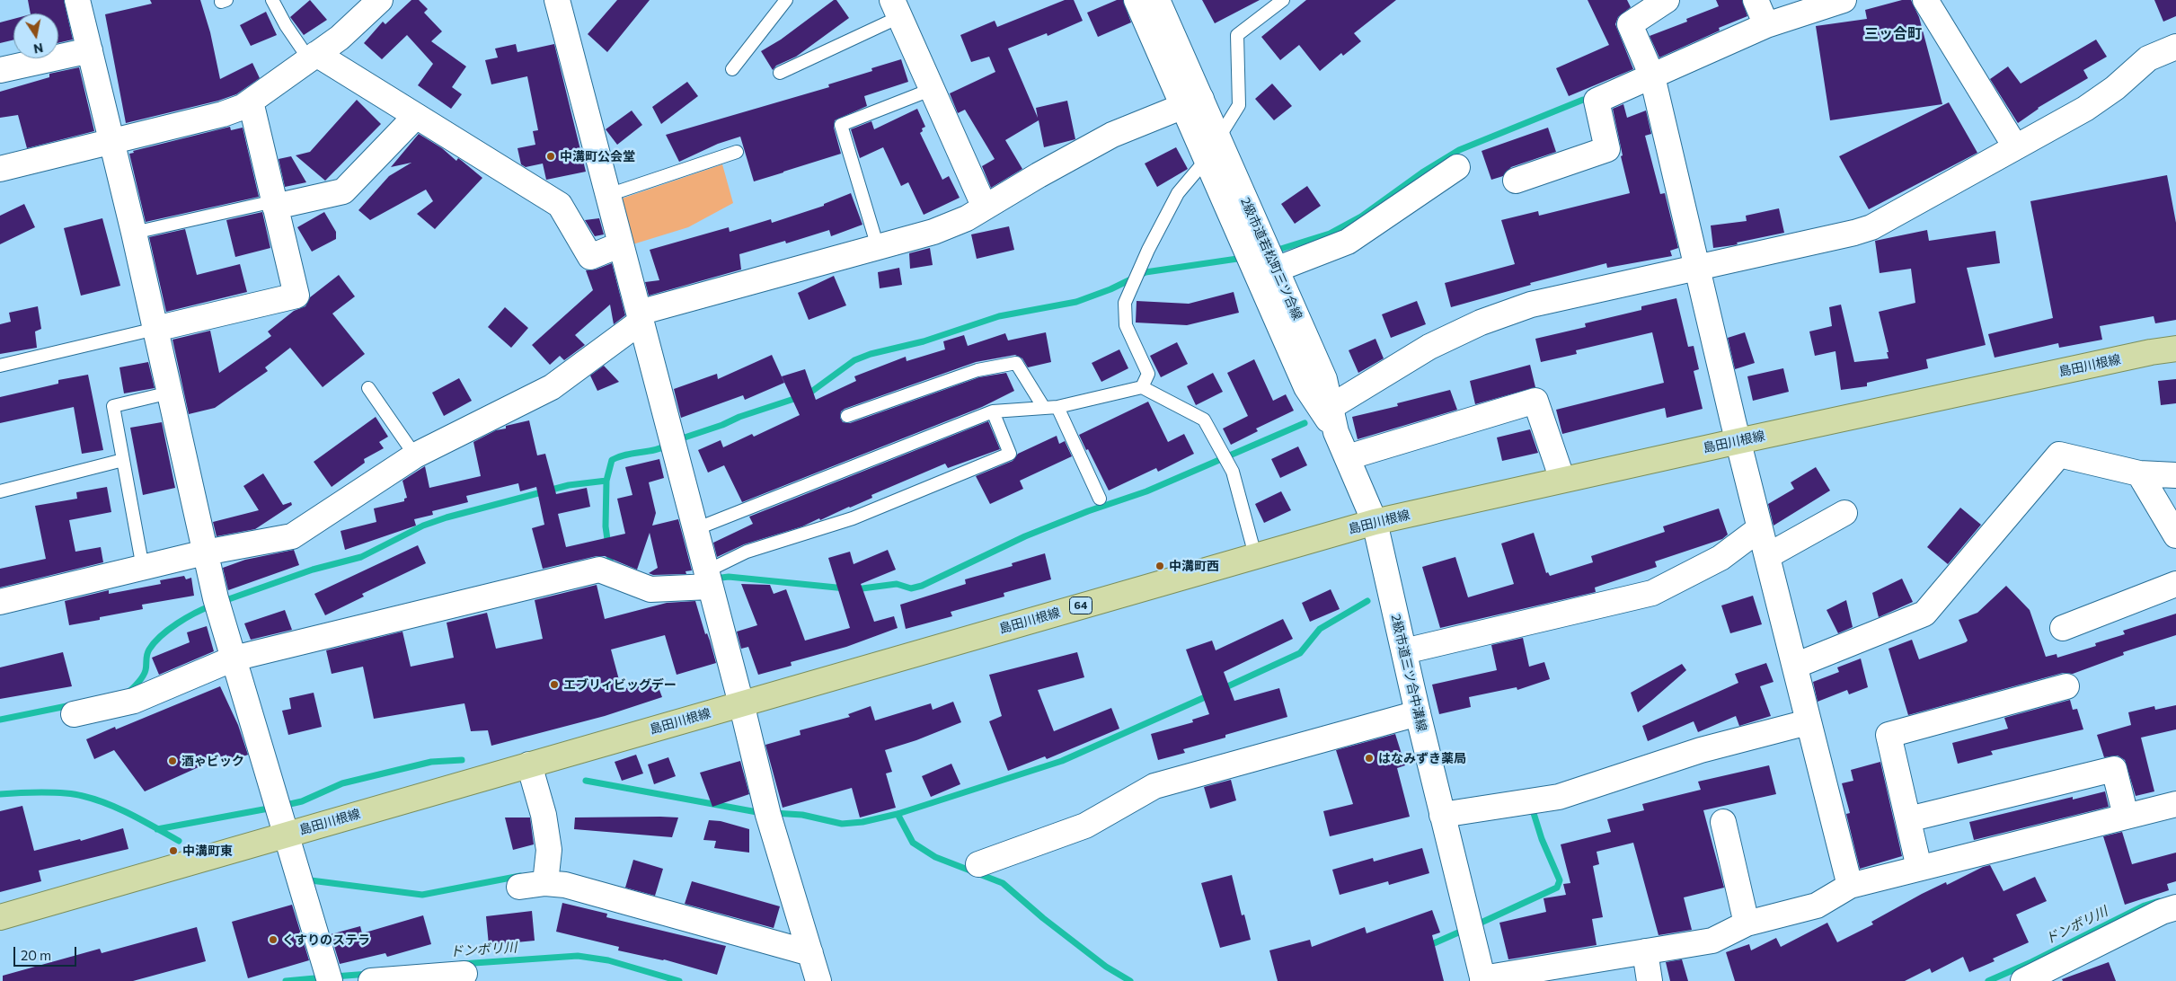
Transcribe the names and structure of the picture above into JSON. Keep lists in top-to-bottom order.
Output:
{
  "streets": {
    "main road": ["島田川根線", "64"],
    "street": ["2級市道若松町三ツ合線", "2級市道三ツ合中溝線"]
  },
  "crossings": [
    ["2級市道若松町三ツ合線", "島田川根線"],
    ["2級市道若松町三ツ合線", "2級市道三ツ合中溝線"],
    ["島田川根線", "2級市道三ツ合中溝線"]
  ],
  "districts": ["三ッ合町"],
  "water": ["ドンボリ川"],
  "places": [
    "中溝町公会堂",
    "中溝町西",
    "エブリィビッグデー",
    "はなみずき薬局",
    "酒ゃビック",
    "中溝町東",
    "くすりのステラ"
  ],
  "scale_bar": "20 m",
  "north": "bottom"
}
